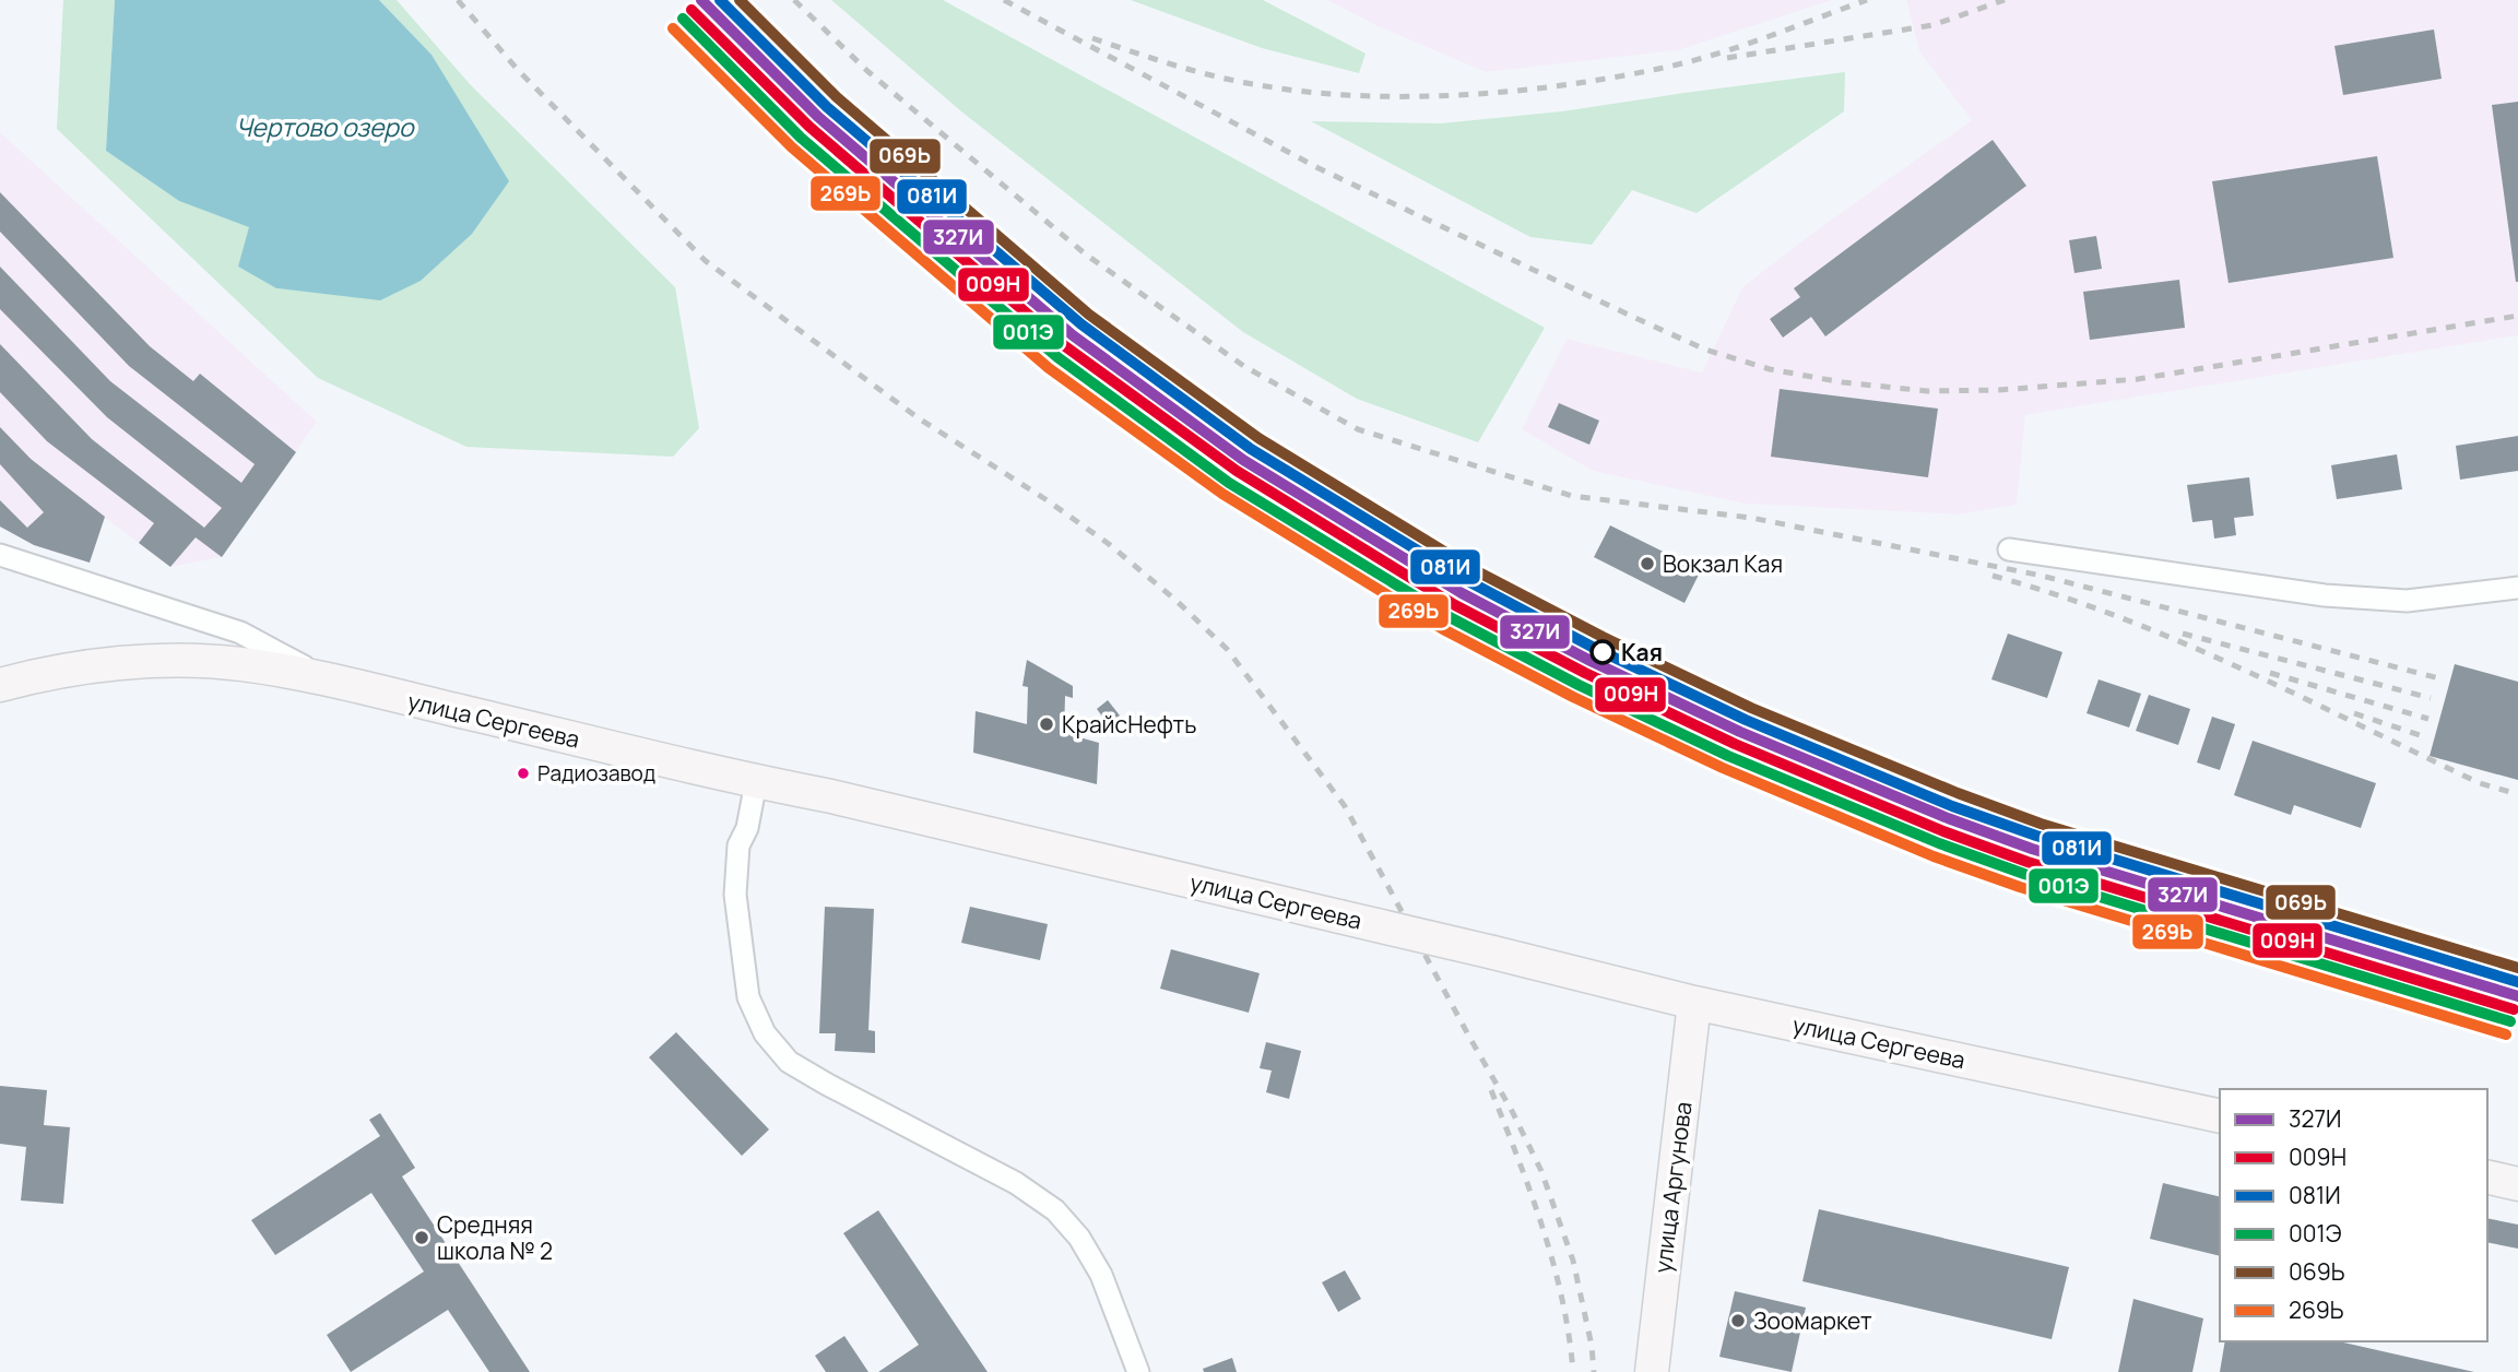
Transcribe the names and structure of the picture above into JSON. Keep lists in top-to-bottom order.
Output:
{
  "streets": {
    "main road": ["улица Сергеева", "улица Аргунова"]
  },
  "crossings": [
    ["улица Сергеева", "улица Аргунова"]
  ],
  "water": ["Чертово озеро"],
  "places": [
    "Вокзал Кая",
    "Кая",
    "КрайсНефть",
    "Радиозавод",
    "Средняя школа № 2",
    "Зоомаркет"
  ],
  "lines": [
    "transit line 327И",
    "transit line 081И",
    "transit line 069Ь",
    "transit line 009Н",
    "transit line 001Э",
    "transit line 269Ь"
  ],
  "legend": [
    "327И",
    "009Н",
    "081И",
    "001Э",
    "069Ь",
    "269Ь"
  ]
}
